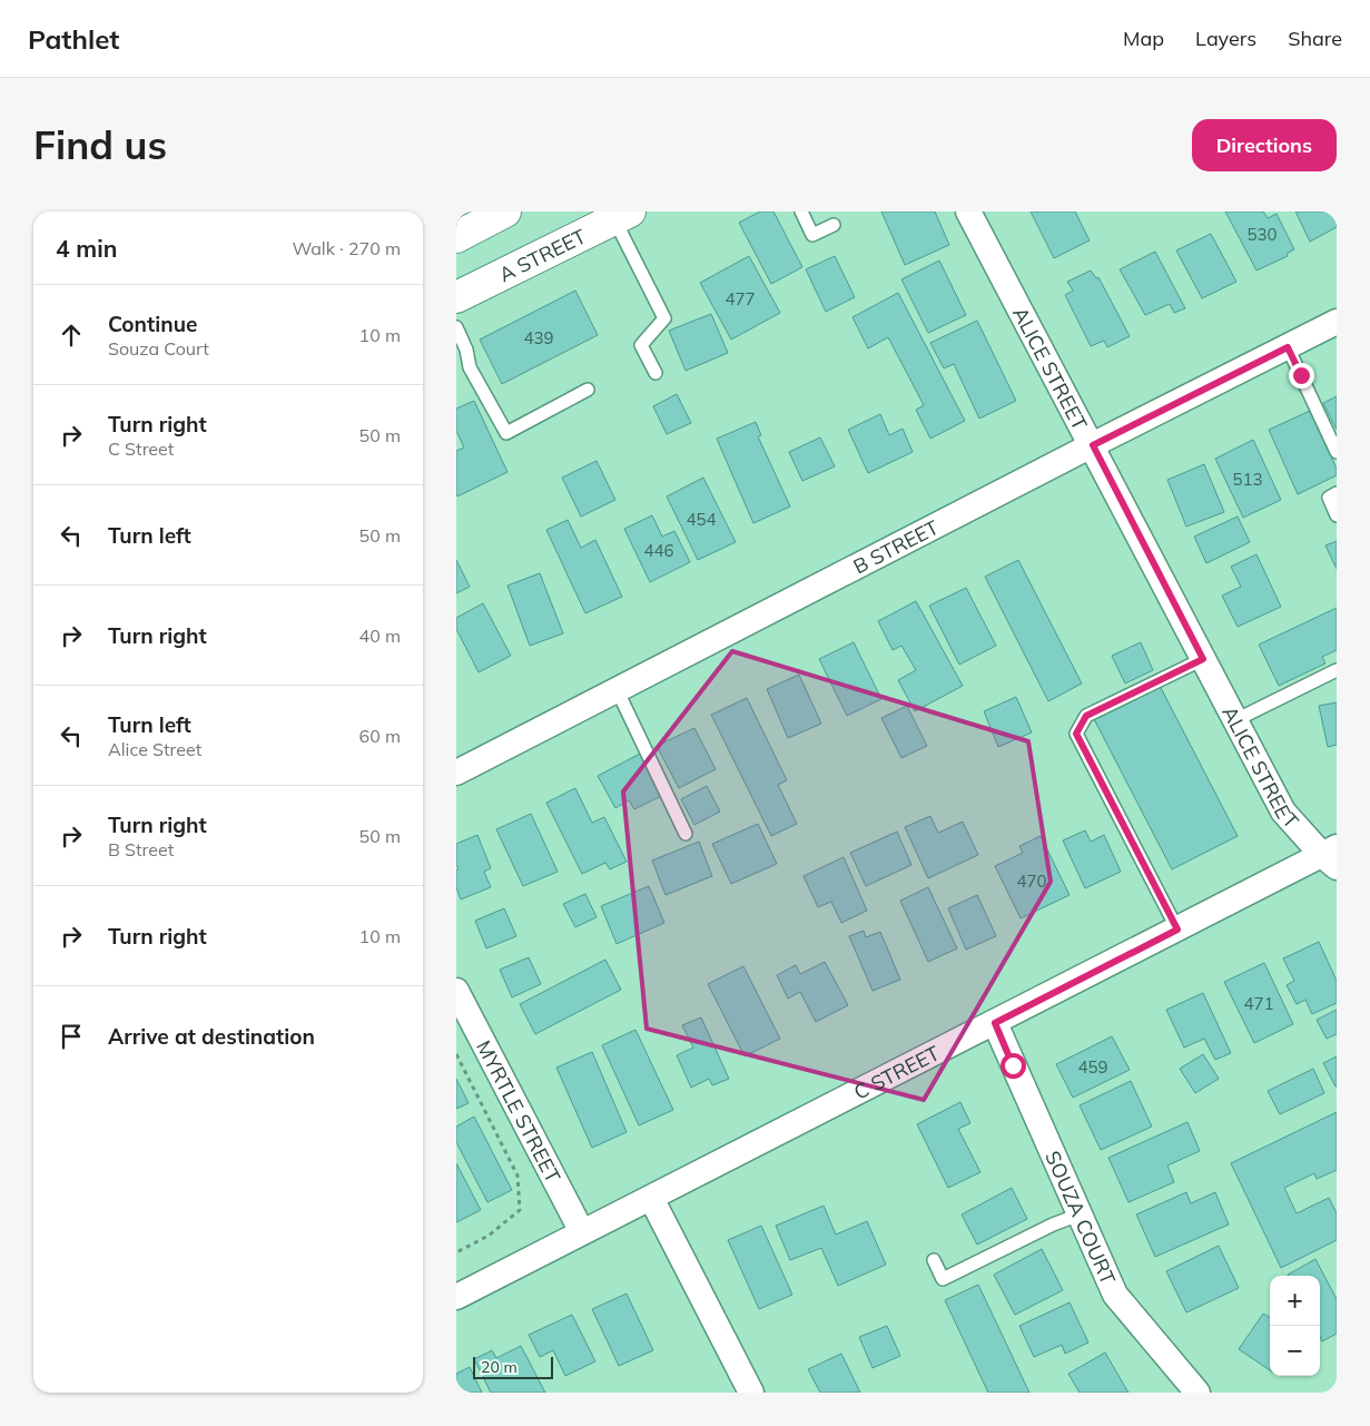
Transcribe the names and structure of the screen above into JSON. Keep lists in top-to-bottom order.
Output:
{
  "streets": {
    "main road": ["A STREET"],
    "street": [
      "ALICE STREET",
      "B STREET",
      "C STREET",
      "MYRTLE STREET",
      "SOUZA COURT"
    ]
  },
  "crossings": [
    ["ALICE STREET", "B STREET"],
    ["ALICE STREET", "C STREET"],
    ["C STREET", "MYRTLE STREET"],
    ["C STREET", "SOUZA COURT"]
  ],
  "house_numbers": [
    "530",
    "477",
    "439",
    "513",
    "454",
    "446",
    "470",
    "471",
    "459"
  ],
  "scale_bar": "20 m",
  "page": {
    "header": "Pathlet",
    "nav": ["Map", "Layers", "Share"],
    "buttons": "Directions",
    "title": "Find us",
    "heading": ["4 min", "Walk · 270 m"],
    "list": [
      ["Continue", "Souza Court", "10 m"],
      ["Turn right", "C Street", "50 m"],
      ["Turn left", "50 m"],
      ["Turn right", "40 m"],
      ["Turn left", "Alice Street", "60 m"],
      ["Turn right", "B Street", "50 m"],
      ["Turn right", "10 m"],
      "Arrive at destination"
    ],
    "map_buttons": ["+", "−"],
    "scale": "20 m"
  }
}
